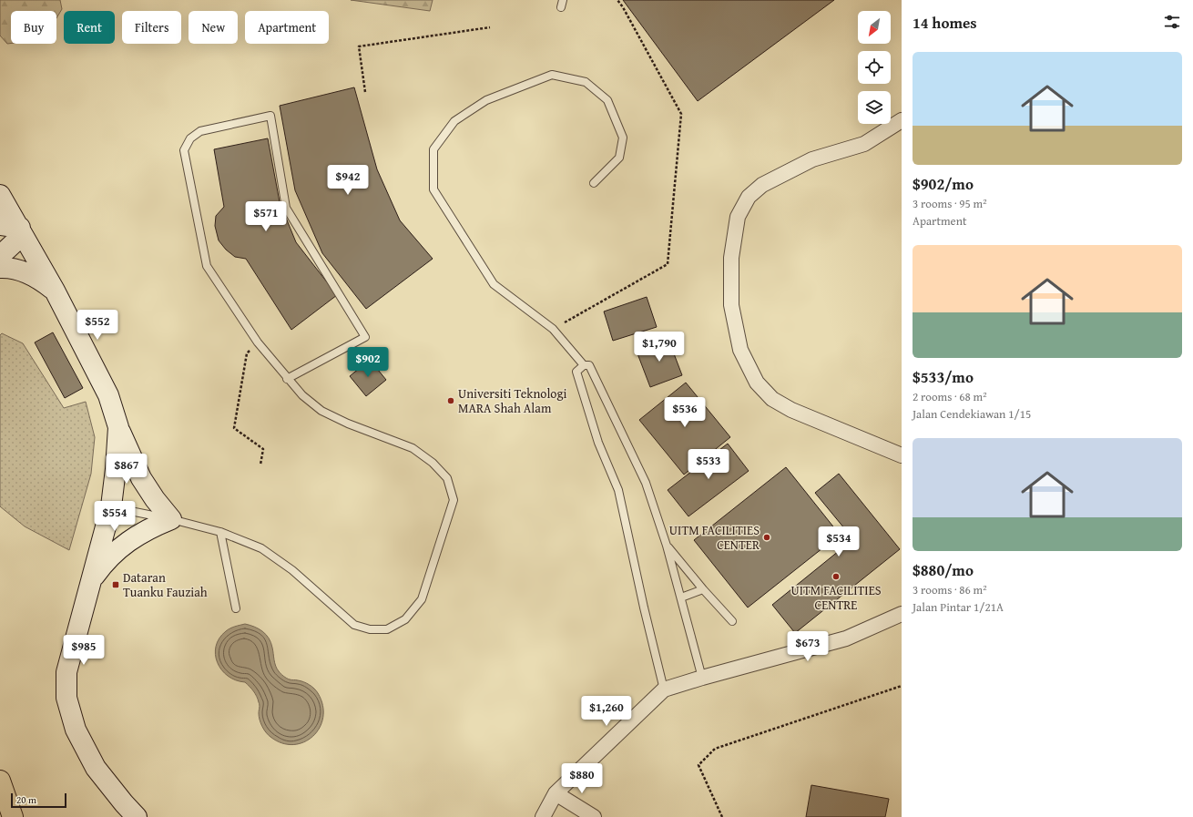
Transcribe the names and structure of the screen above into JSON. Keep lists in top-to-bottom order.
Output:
{
  "places": {
    "other": ["Universiti Teknologi MARA Shah Alam", "UITM FACILITIES CENTER", "UITM FACILITIES CENTRE"],
    "transit": ["Dataran Tuanku Fauziah"]
  },
  "scale_bar": "20 m",
  "north": "bottom left",
  "page": {
    "heading": "14 homes",
    "chip": [
      "Buy",
      "Rent",
      "Filters",
      "New",
      "Apartment"
    ],
    "list": [
      {
        "name": "$902/mo",
        "note": "3 rooms · 95 m² · Apartment"
      },
      {
        "name": "$533/mo",
        "note": "2 rooms · 68 m² · Jalan Cendekiawan 1/15"
      },
      {
        "name": "$880/mo",
        "note": "3 rooms · 86 m² · Jalan Pintar 1/21A"
      }
    ],
    "price": [
      "$942",
      "$571",
      "$552",
      "$1,790",
      "$902",
      "$536",
      "$533",
      "$867",
      "$554",
      "$534",
      "$673",
      "$985",
      "$1,260",
      "$880"
    ],
    "scale": "20 m"
  }
}
